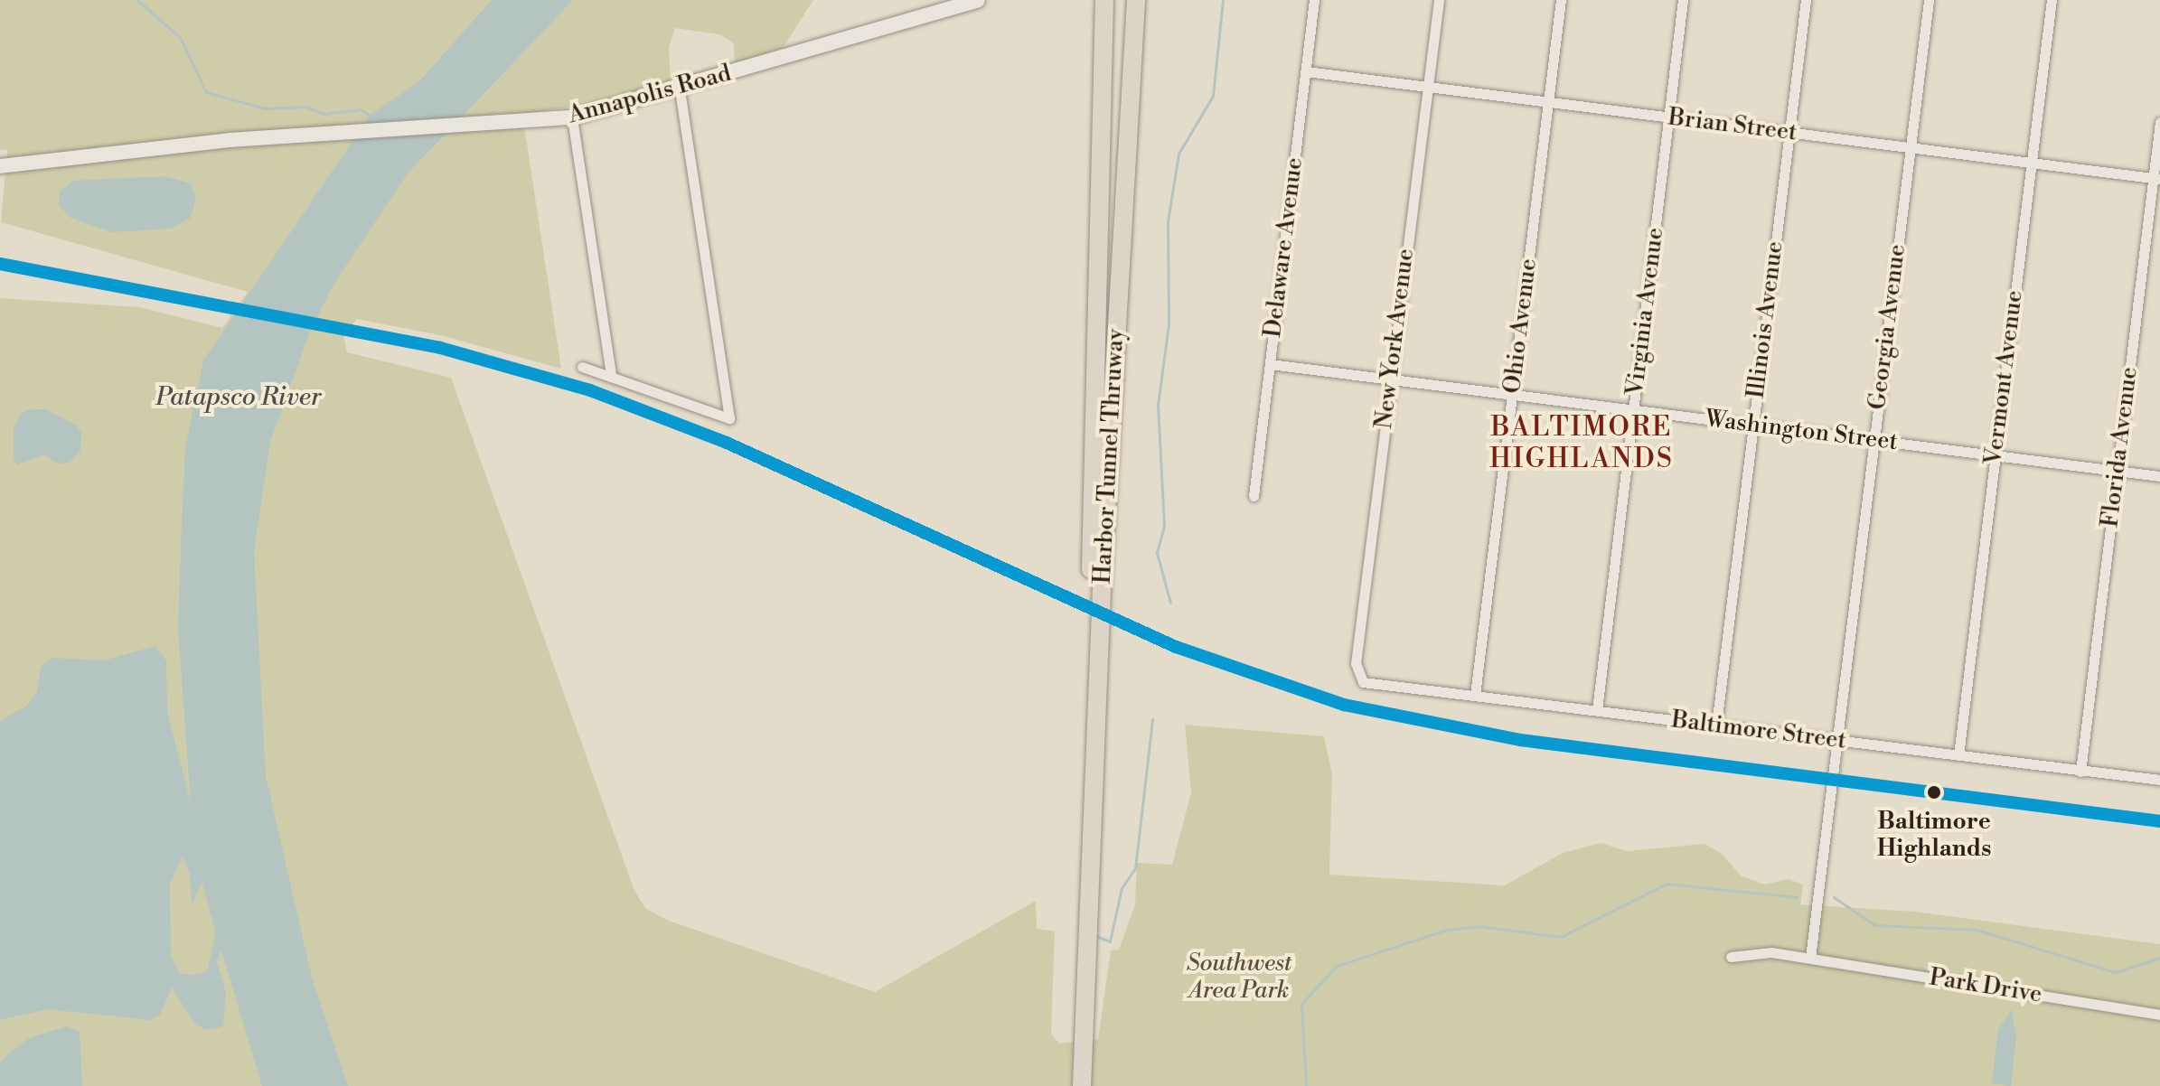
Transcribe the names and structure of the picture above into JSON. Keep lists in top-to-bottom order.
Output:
{
  "streets": {
    "highway": ["Harbor Tunnel Thruway"],
    "main road": ["Annapolis Road"],
    "street": [
      "Brian Street",
      "Delaware Avenue",
      "Virginia Avenue",
      "Illinois Avenue",
      "Ohio Avenue",
      "Georgia Avenue",
      "New York Avenue",
      "Vermont Avenue",
      "Washington Street",
      "Florida Avenue",
      "Baltimore Street",
      "Park Drive"
    ]
  },
  "crossings": [
    ["Brian Street", "Delaware Avenue"],
    ["Brian Street", "Virginia Avenue"],
    ["Brian Street", "Illinois Avenue"],
    ["Brian Street", "Ohio Avenue"],
    ["Brian Street", "Georgia Avenue"],
    ["Brian Street", "New York Avenue"],
    ["Brian Street", "Vermont Avenue"],
    ["Brian Street", "Florida Avenue"],
    ["Delaware Avenue", "Washington Street"],
    ["Virginia Avenue", "Washington Street"],
    ["Virginia Avenue", "Baltimore Street"],
    ["Illinois Avenue", "Washington Street"],
    ["Illinois Avenue", "Baltimore Street"],
    ["Ohio Avenue", "Washington Street"],
    ["Ohio Avenue", "Baltimore Street"],
    ["Georgia Avenue", "Washington Street"],
    ["Georgia Avenue", "Baltimore Street"],
    ["New York Avenue", "Washington Street"],
    ["New York Avenue", "Baltimore Street"],
    ["Vermont Avenue", "Washington Street"],
    ["Vermont Avenue", "Baltimore Street"],
    ["Washington Street", "Florida Avenue"],
    ["Florida Avenue", "Baltimore Street"]
  ],
  "districts": ["BALTIMORE HIGHLANDS"],
  "water": ["Patapsco River"],
  "parks": ["Southwest Area Park"],
  "places": ["Baltimore Highlands"]
}
